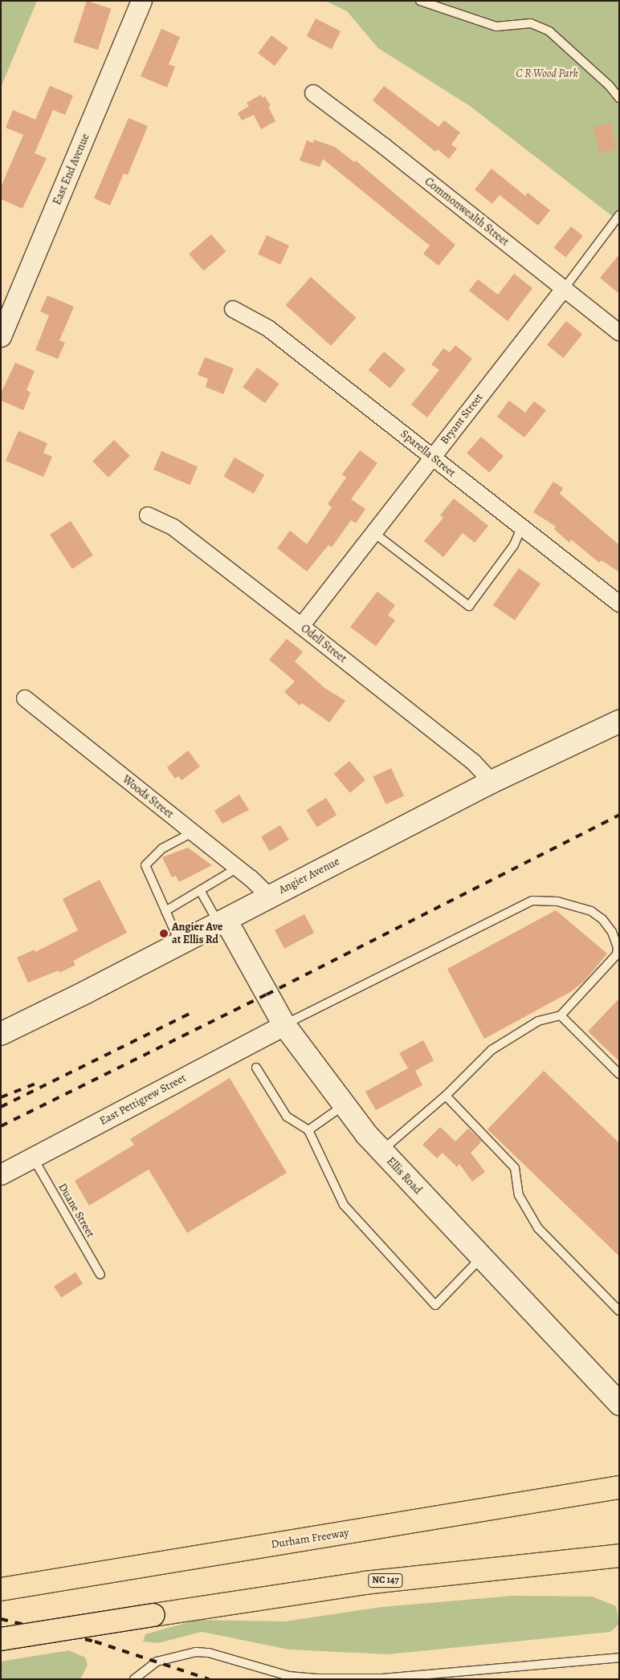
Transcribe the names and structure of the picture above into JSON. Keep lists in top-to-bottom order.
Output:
{
  "streets": {
    "highway": ["Durham Freeway", "NC 147"],
    "main road": ["Angier Avenue", "Ellis Road"],
    "street": [
      "East End Avenue",
      "Commonwealth Street",
      "Bryant Street",
      "Sparella Street",
      "Odell Street",
      "Woods Street",
      "East Pettigrew Street"
    ],
    "lane": ["Duane Street"]
  },
  "crossings": [
    ["Commonwealth Street", "Bryant Street"],
    ["Bryant Street", "Sparella Street"],
    ["Bryant Street", "Odell Street"],
    ["Odell Street", "Angier Avenue"],
    ["Woods Street", "Angier Avenue"],
    ["Angier Avenue", "Ellis Road"],
    ["East Pettigrew Street", "Ellis Road"],
    ["East Pettigrew Street", "Duane Street"]
  ],
  "parks": ["C R Wood Park"],
  "places": ["Angier Ave at Ellis Rd"]
}
